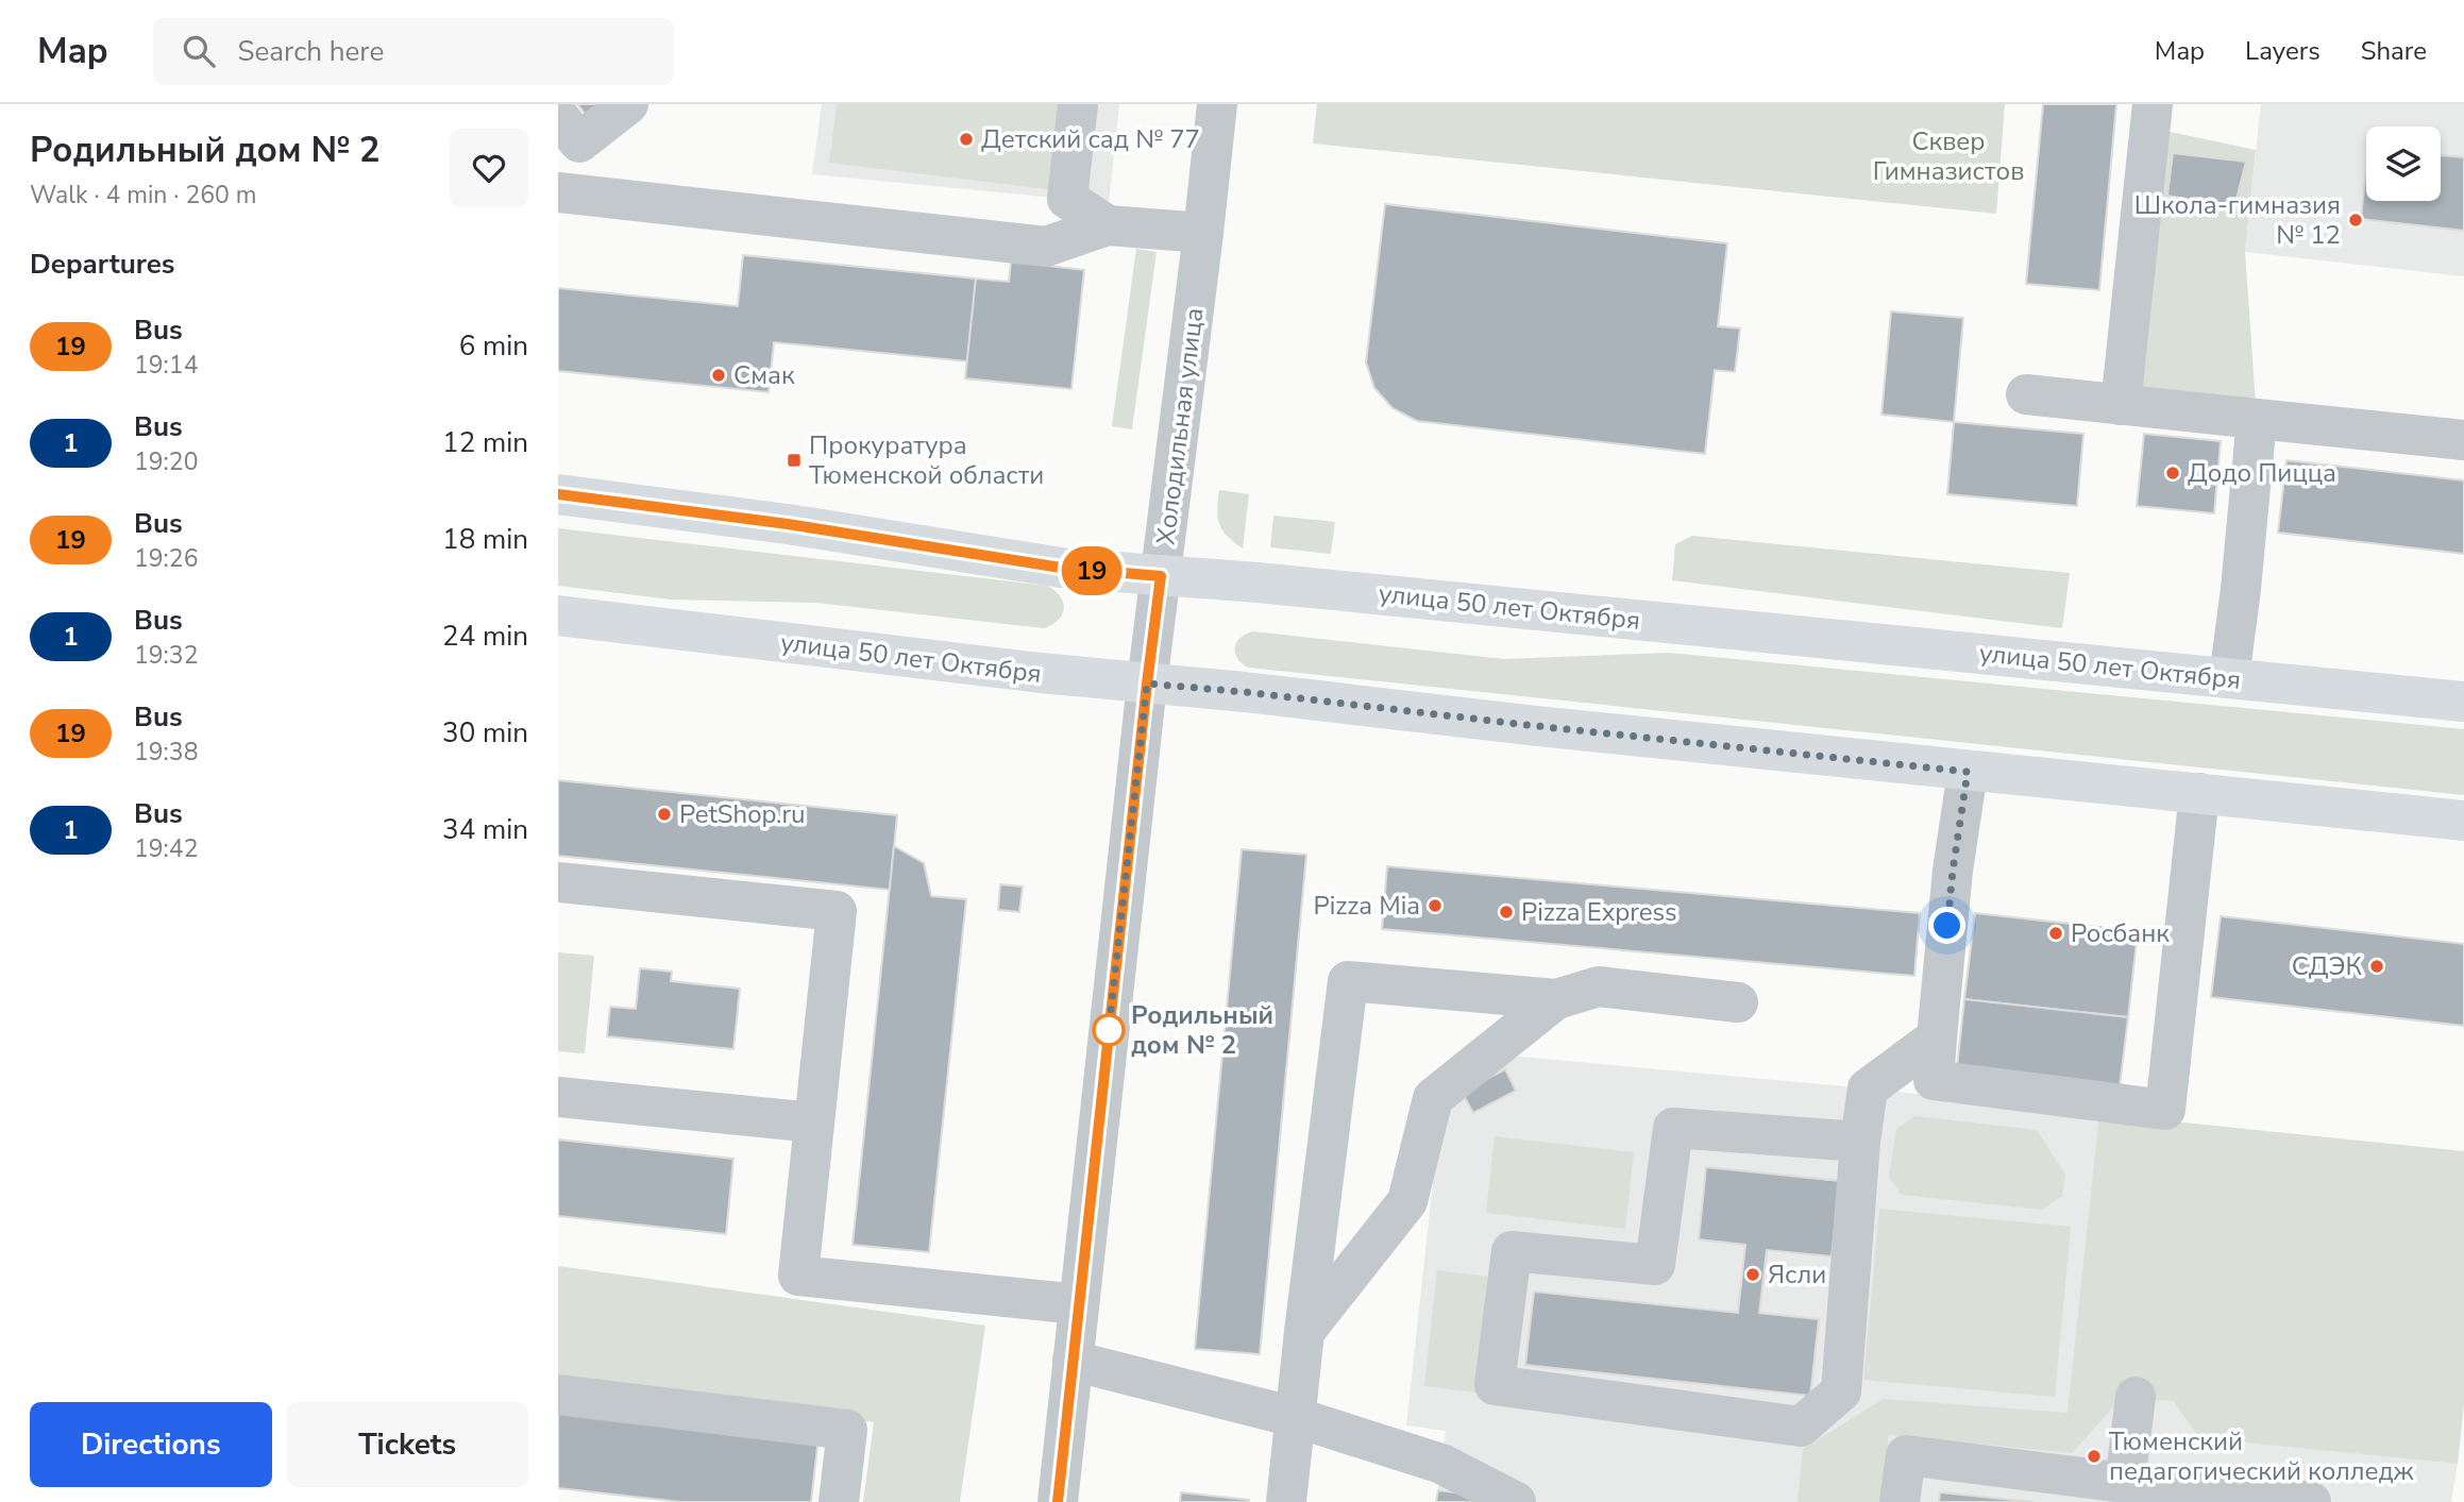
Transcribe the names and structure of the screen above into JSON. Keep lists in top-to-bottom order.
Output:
{
  "streets": {
    "main road": ["улица 50 лет Октября"],
    "street": ["Холодильная улица"]
  },
  "crossings": [
    ["Холодильная улица", "улица 50 лет Октября"]
  ],
  "parks": ["Сквер Гимназистов"],
  "places": {
    "other": [
      "Детский сад № 77",
      "Школа-гимназия № 12",
      "Смак",
      "Додо Пицца",
      "PetShop.ru",
      "Pizza Mia",
      "Pizza Express",
      "Росбанк",
      "СДЭК",
      "Родильный дом № 2",
      "Ясли",
      "Тюменский педагогический колледж"
    ],
    "transit": ["Прокуратура Тюменской области"]
  },
  "lines": ["bus line 19"],
  "page": {
    "header": "Map",
    "search": "Search here",
    "nav": ["Map", "Layers", "Share"],
    "heading": [
      ["Родильный дом № 2", "Walk · 4 min · 260 m"],
      "Departures"
    ],
    "on_map": "19",
    "list": [
      {
        "mark": "19",
        "name": "Bus",
        "note": "19:14",
        "value": "6 min"
      },
      {
        "mark": "1",
        "name": "Bus",
        "note": "19:20",
        "value": "12 min"
      },
      {
        "mark": "19",
        "name": "Bus",
        "note": "19:26",
        "value": "18 min"
      },
      {
        "mark": "1",
        "name": "Bus",
        "note": "19:32",
        "value": "24 min"
      },
      {
        "mark": "19",
        "name": "Bus",
        "note": "19:38",
        "value": "30 min"
      },
      {
        "mark": "1",
        "name": "Bus",
        "note": "19:42",
        "value": "34 min"
      }
    ],
    "buttons": ["Directions", "Tickets"]
  }
}
